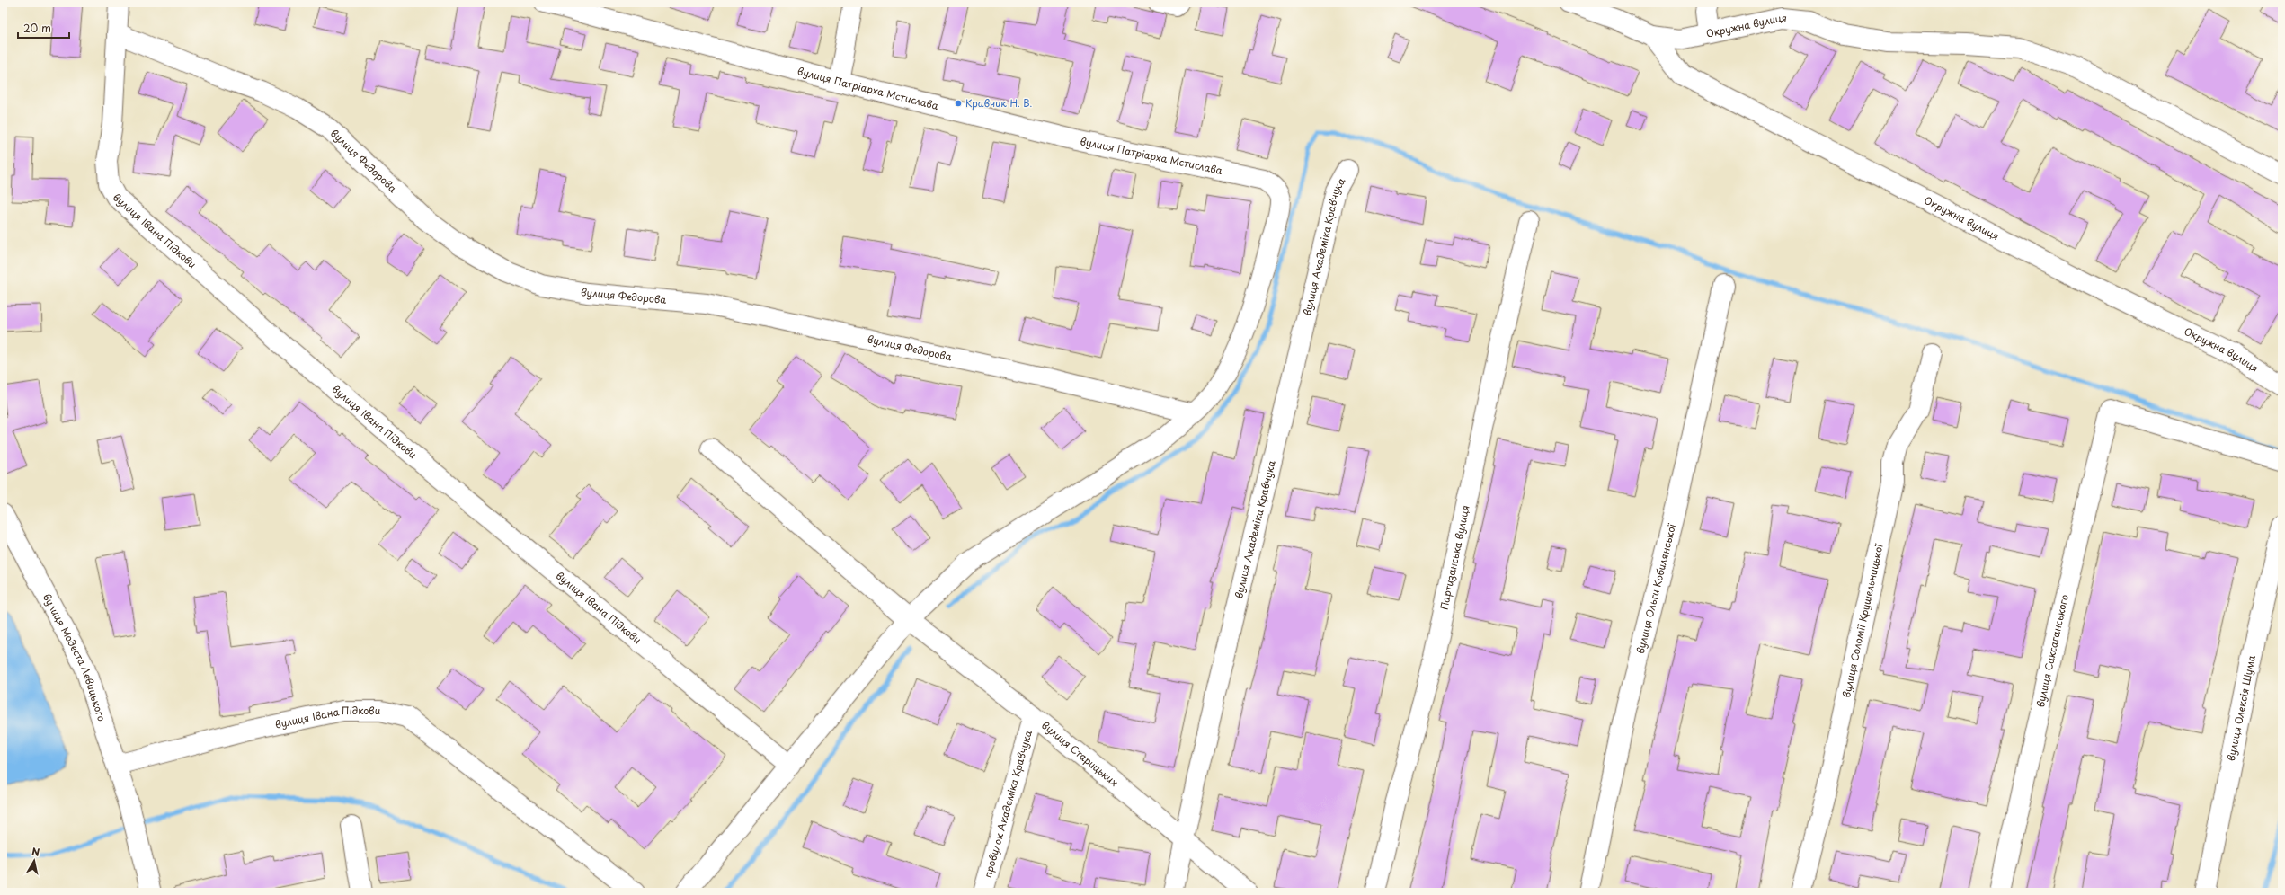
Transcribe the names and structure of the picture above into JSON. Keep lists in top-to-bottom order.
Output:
{
  "streets": {
    "street": [
      "Окружна вулиця",
      "вулиця Патріарха Мстислава",
      "вулиця Федорова",
      "вулиця Івана Підкови",
      "вулиця Академіка Кравчука",
      "Партизанська вулиця",
      "вулиця Ольги Кобилянської",
      "вулиця Соломії Крушельницької",
      "вулиця Саксаганського",
      "вулиця Модеста Левицького",
      "вулиця Олексія Шума",
      "вулиця Старицьких",
      "провулок Академіка Кравчука"
    ]
  },
  "crossings": [
    ["вулиця Патріарха Мстислава", "вулиця Федорова"],
    ["вулиця Федорова", "вулиця Івана Підкови"],
    ["вулиця Івана Підкови", "вулиця Модеста Левицького"],
    ["вулиця Академіка Кравчука", "вулиця Старицьких"],
    ["вулиця Старицьких", "провулок Академіка Кравчука"]
  ],
  "places": ["Кравчик Н. В."],
  "scale_bar": "20 m",
  "north": "top"
}
